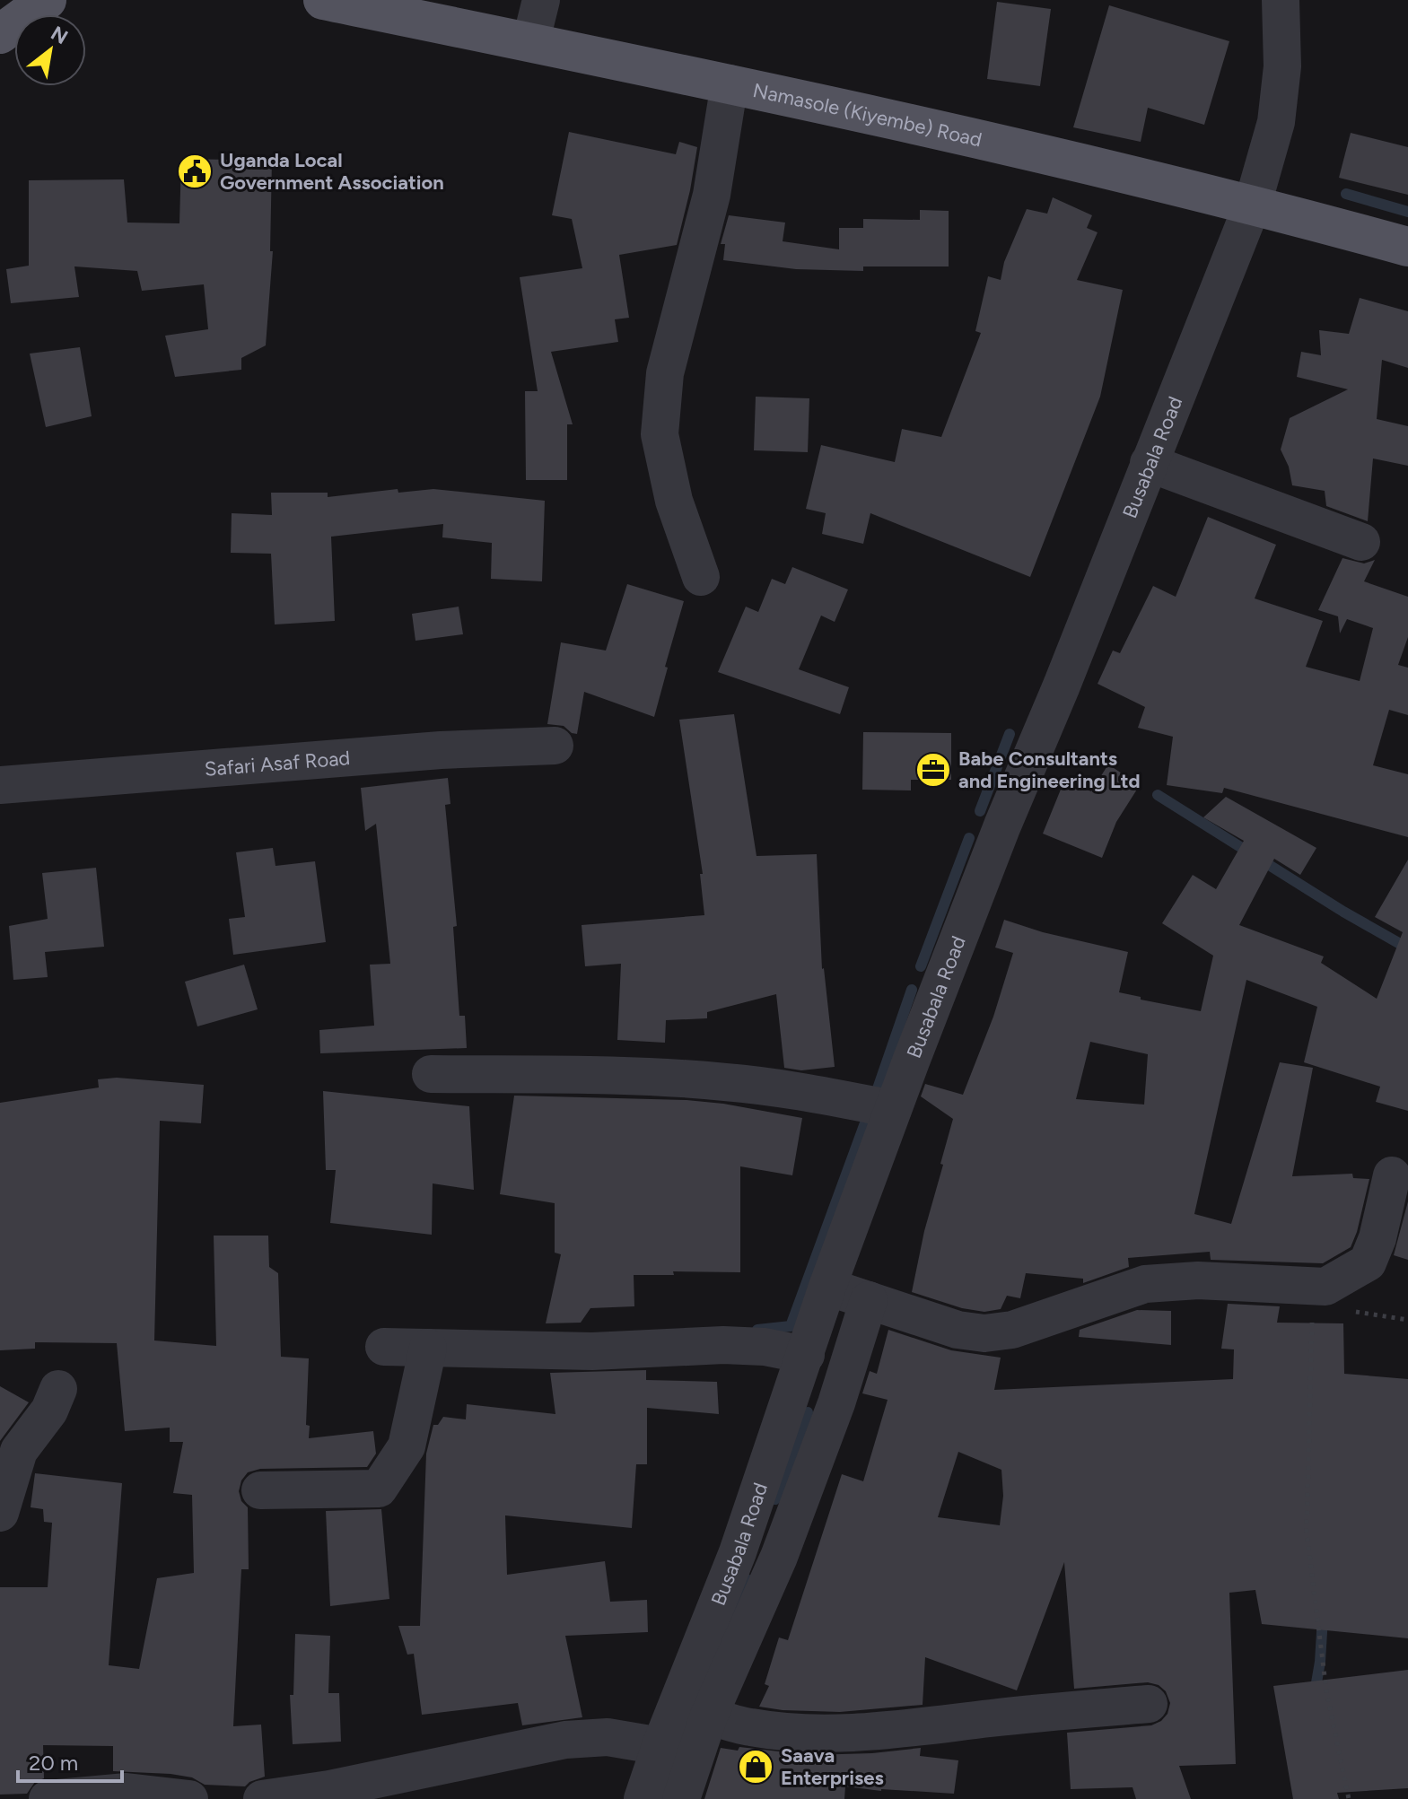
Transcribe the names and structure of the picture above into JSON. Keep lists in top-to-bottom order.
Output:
{
  "streets": {
    "main road": ["Namasole (Kiyembe) Road"],
    "street": ["Busabala Road", "Safari Asaf Road"]
  },
  "crossings": [
    ["Namasole (Kiyembe) Road", "Busabala Road"]
  ],
  "places": {
    "public building": ["Uganda Local Government Association"],
    "office": ["Babe Consultants and Engineering Ltd"],
    "shop": ["Saava Enterprises"]
  },
  "scale_bar": "20 m",
  "north": "top right"
}
